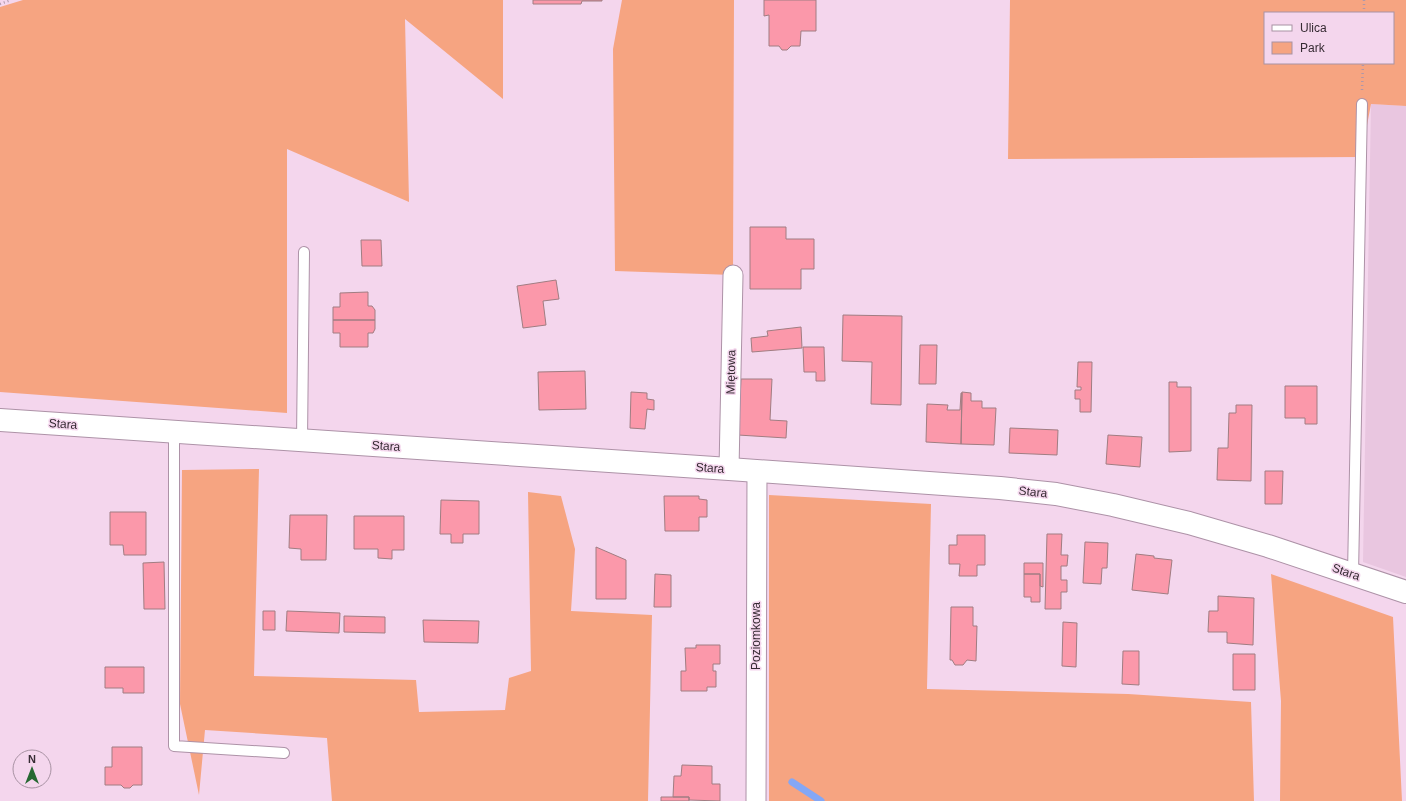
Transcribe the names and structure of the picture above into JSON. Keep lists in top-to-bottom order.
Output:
{
  "streets": {
    "street": ["Miętowa", "Stara", "Poziomkowa"]
  },
  "crossings": [
    ["Miętowa", "Stara"],
    ["Stara", "Poziomkowa"]
  ],
  "legend": ["Ulica", "Park"],
  "north": "top"
}
